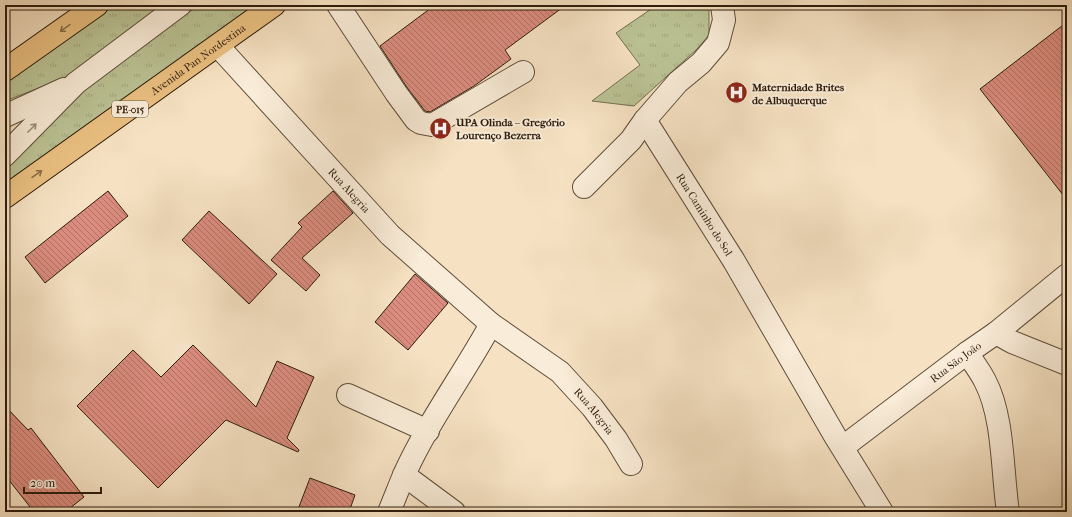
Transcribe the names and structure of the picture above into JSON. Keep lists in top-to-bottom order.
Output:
{
  "streets": {
    "highway": ["Avenida Pan Nordestina", "PE-015"],
    "street": ["Rua Alegria", "Rua Caminho do Sol", "Rua São João"]
  },
  "crossings": [
    ["Avenida Pan Nordestina", "Rua Alegria"],
    ["Rua Caminho do Sol", "Rua São João"]
  ],
  "places": {
    "hospital": ["Maternidade Brites de Albuquerque", "UPA Olinda – Gregório Lourenço Bezerra"]
  },
  "scale_bar": "20 m"
}
